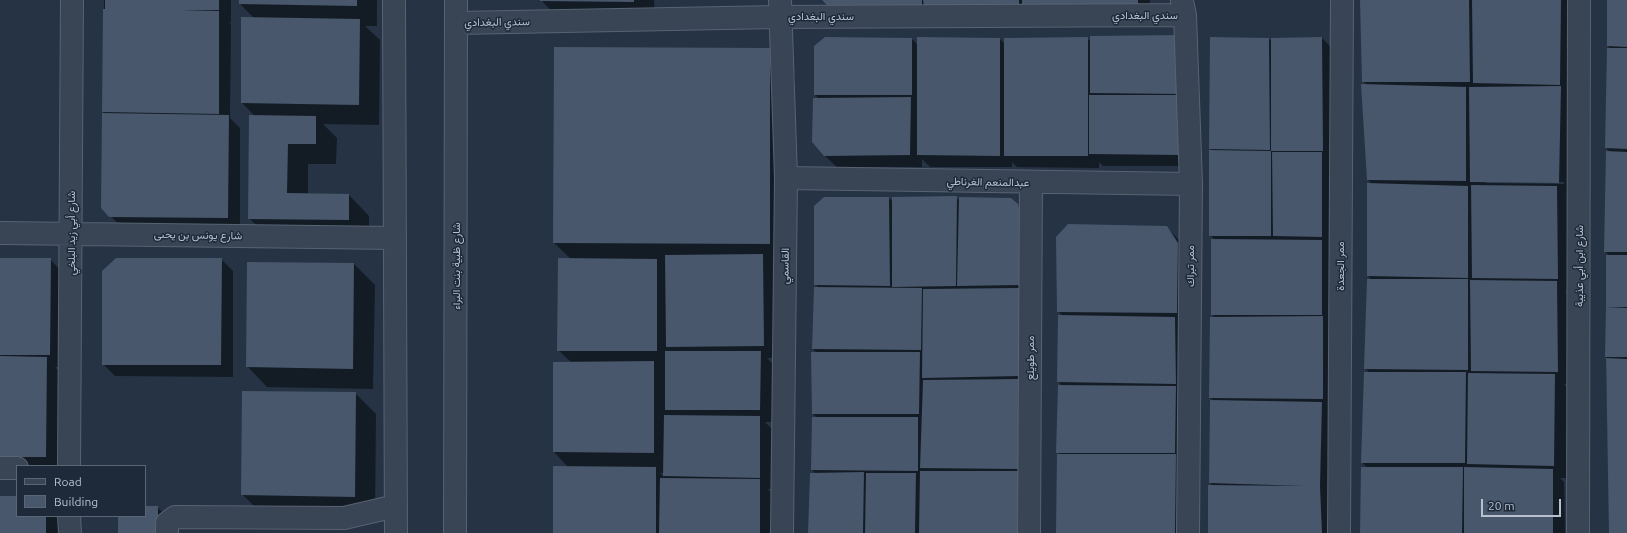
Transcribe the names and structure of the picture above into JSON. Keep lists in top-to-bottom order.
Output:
{
  "streets": {
    "street": [
      "سندي البغدادي",
      "عبدالمنعم الغرناطي",
      "شارع أبي زيد البلخي",
      "شارع يونس بن يحىى",
      "شارع ظبية بنت البراء",
      "القاسمي",
      "ممر تبراك",
      "ممر الجعدة",
      "شارع ابن أبي عذيبة",
      "ممر طويلع"
    ]
  },
  "crossings": [
    ["سندي البغدادي", "شارع ظبية بنت البراء"],
    ["سندي البغدادي", "القاسمي"],
    ["سندي البغدادي", "ممر تبراك"],
    ["عبدالمنعم الغرناطي", "القاسمي"],
    ["عبدالمنعم الغرناطي", "ممر تبراك"],
    ["عبدالمنعم الغرناطي", "ممر طويلع"],
    ["شارع أبي زيد البلخي", "شارع يونس بن يحىى"]
  ],
  "legend": ["Road", "Building"],
  "scale_bar": "20 m"
}
